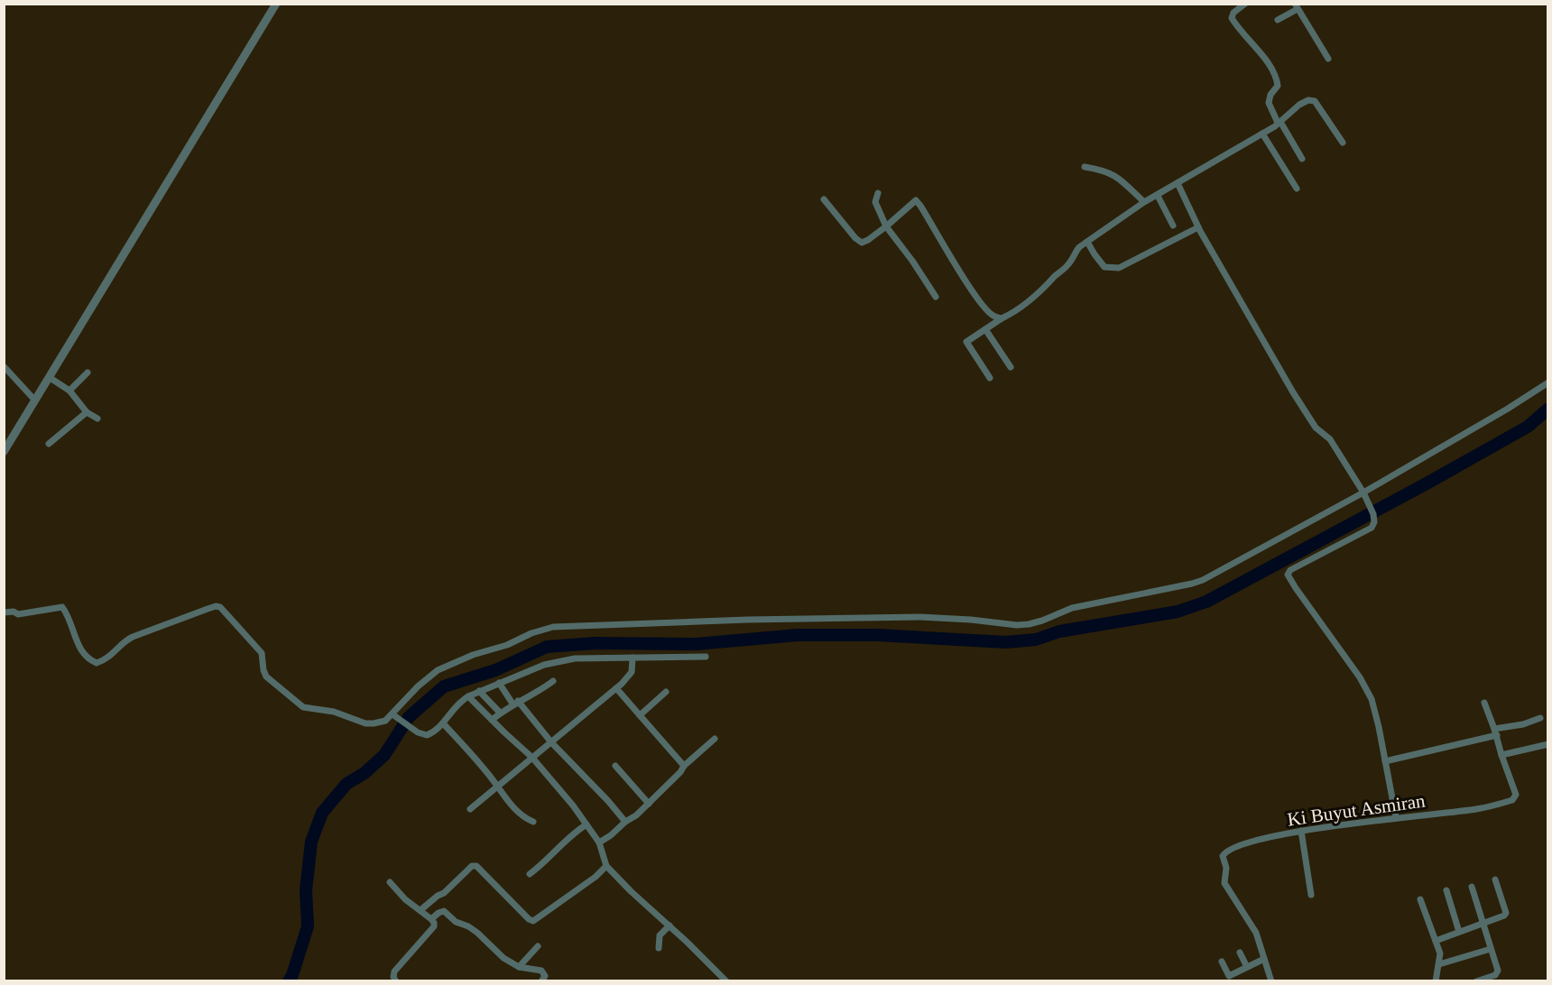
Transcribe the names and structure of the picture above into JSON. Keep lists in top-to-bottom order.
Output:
{
  "streets": {
    "street": ["Ki Buyut Asmiran"]
  }
}
